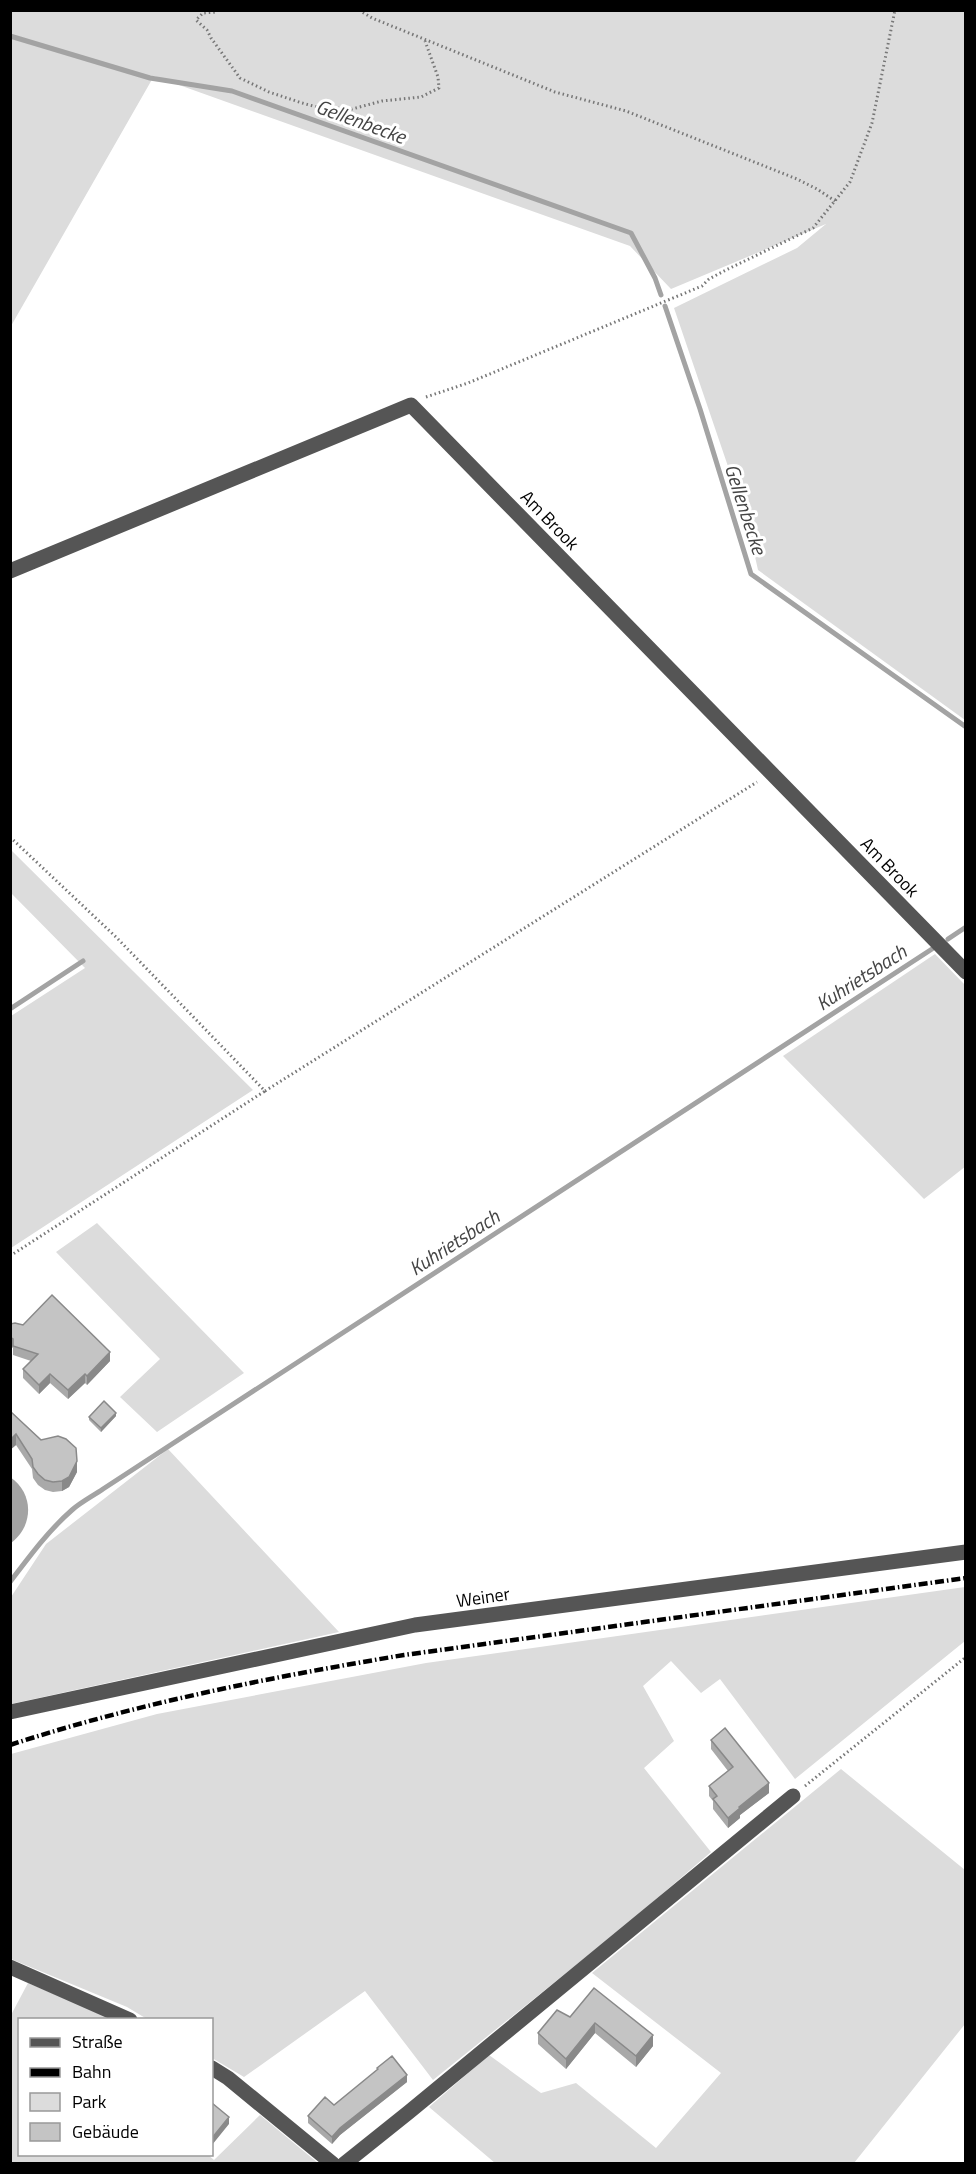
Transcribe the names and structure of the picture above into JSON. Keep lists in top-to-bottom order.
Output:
{
  "streets": {
    "street": ["Am Brook", "Weiner"]
  },
  "water": ["Gellenbecke", "Kuhrietsbach"],
  "legend": [
    "Straße",
    "Bahn",
    "Park",
    "Gebäude"
  ]
}
